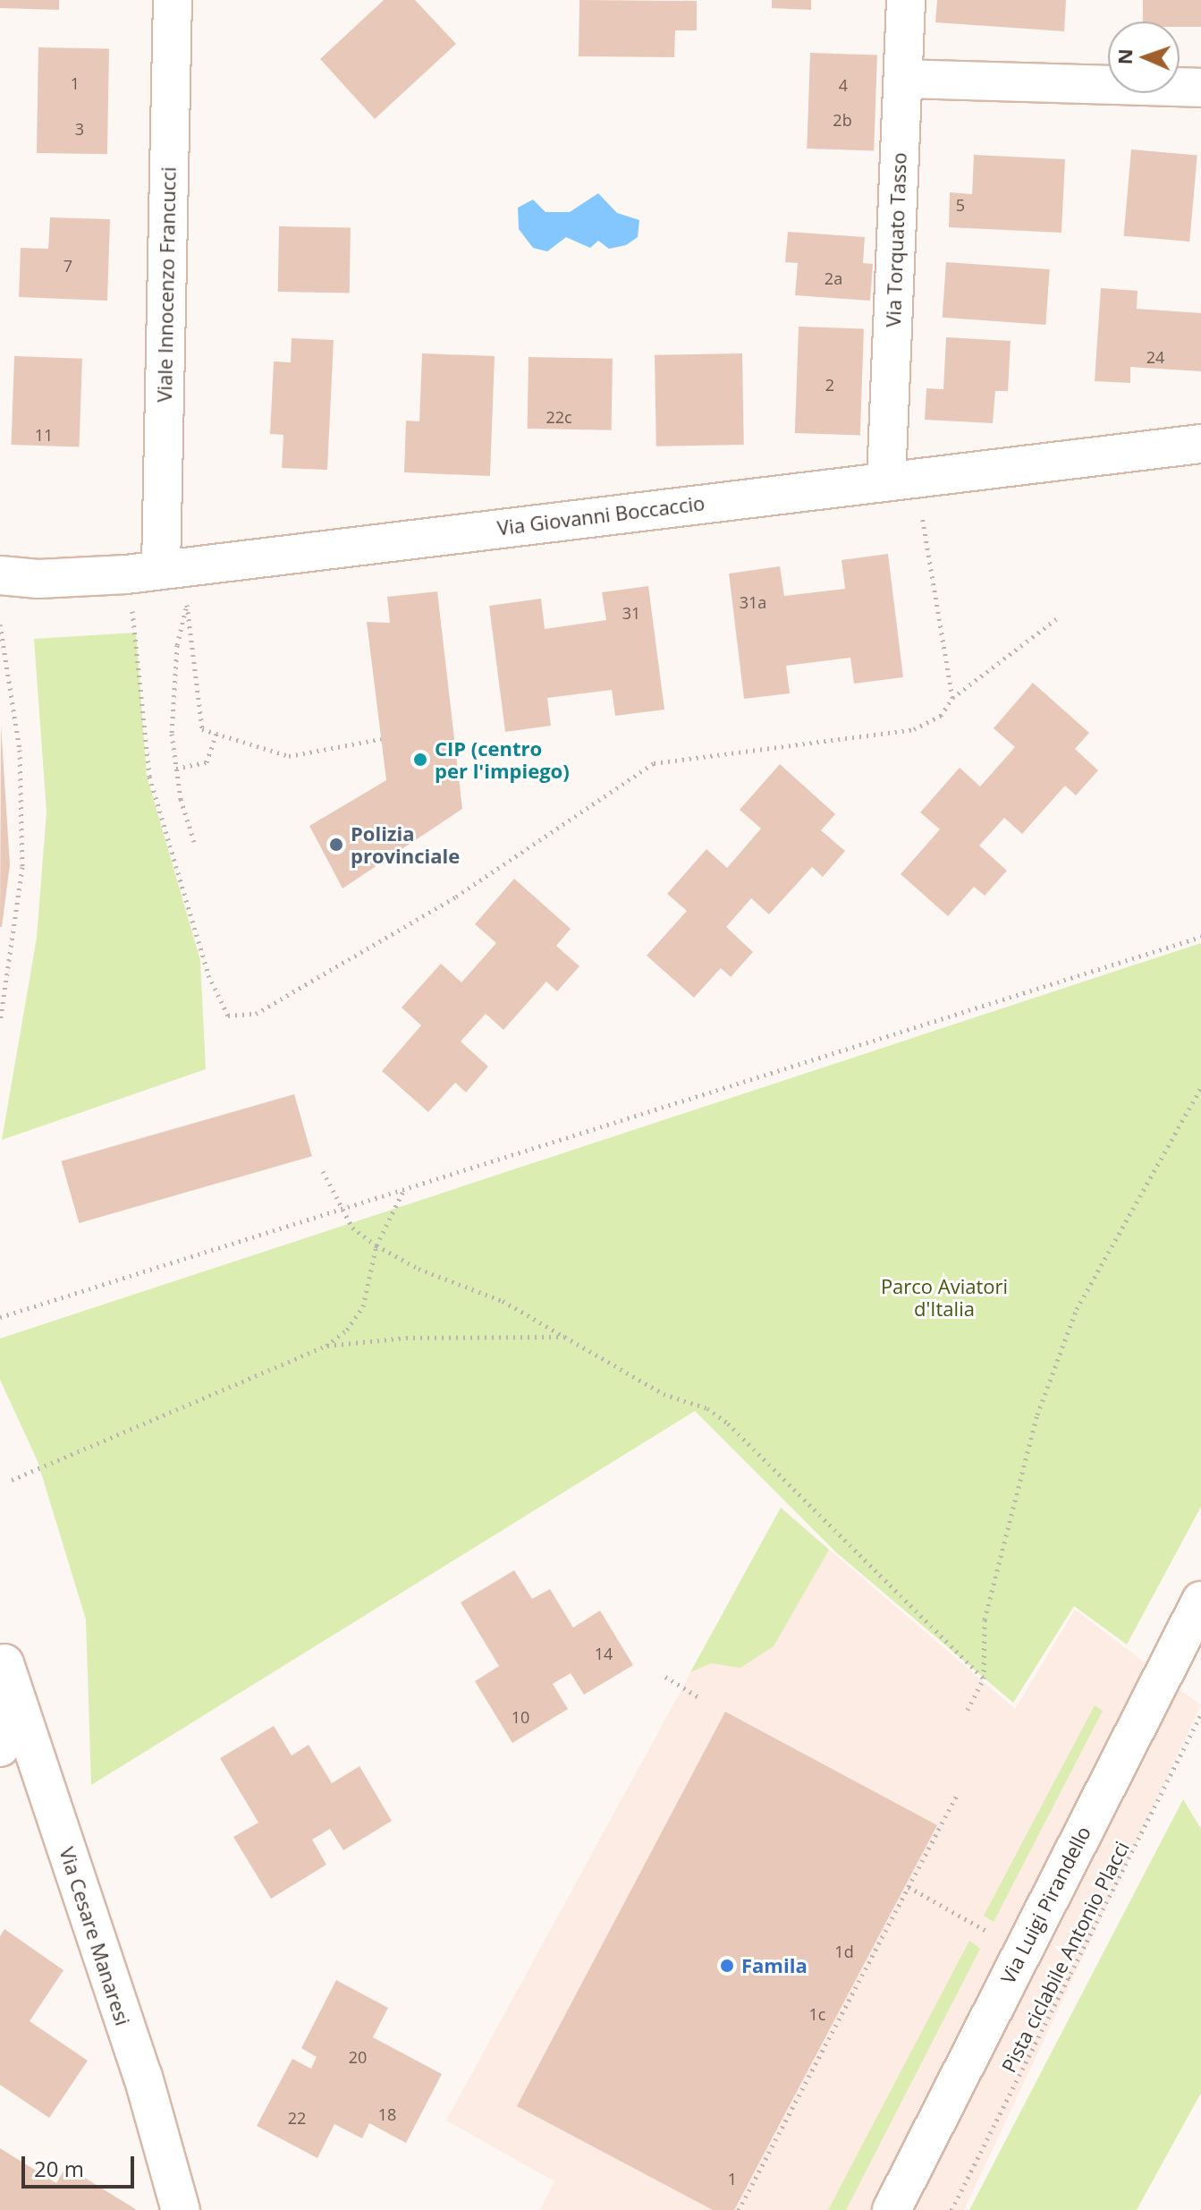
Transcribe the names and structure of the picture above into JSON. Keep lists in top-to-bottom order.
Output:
{
  "streets": {
    "street": [
      "Via Torquato Tasso",
      "Viale Innocenzo Francucci",
      "Via Giovanni Boccaccio",
      "Via Luigi Pirandello",
      "Via Cesare Manaresi"
    ],
    "path": ["Pista ciclabile Antonio Placci"]
  },
  "crossings": [
    ["Via Torquato Tasso", "Via Giovanni Boccaccio"],
    ["Viale Innocenzo Francucci", "Via Giovanni Boccaccio"]
  ],
  "parks": ["Parco Aviatori d'Italia"],
  "places": ["CIP (centro per l'impiego)", "Polizia provinciale", "Famila"],
  "house_numbers": [
    "1",
    "4",
    "2b",
    "3",
    "5",
    "7",
    "2a",
    "24",
    "2",
    "22c",
    "11",
    "31a",
    "31",
    "14",
    "10",
    "1d",
    "1c",
    "20",
    "18",
    "22",
    "1"
  ],
  "scale_bar": "20 m",
  "north": "left"
}
